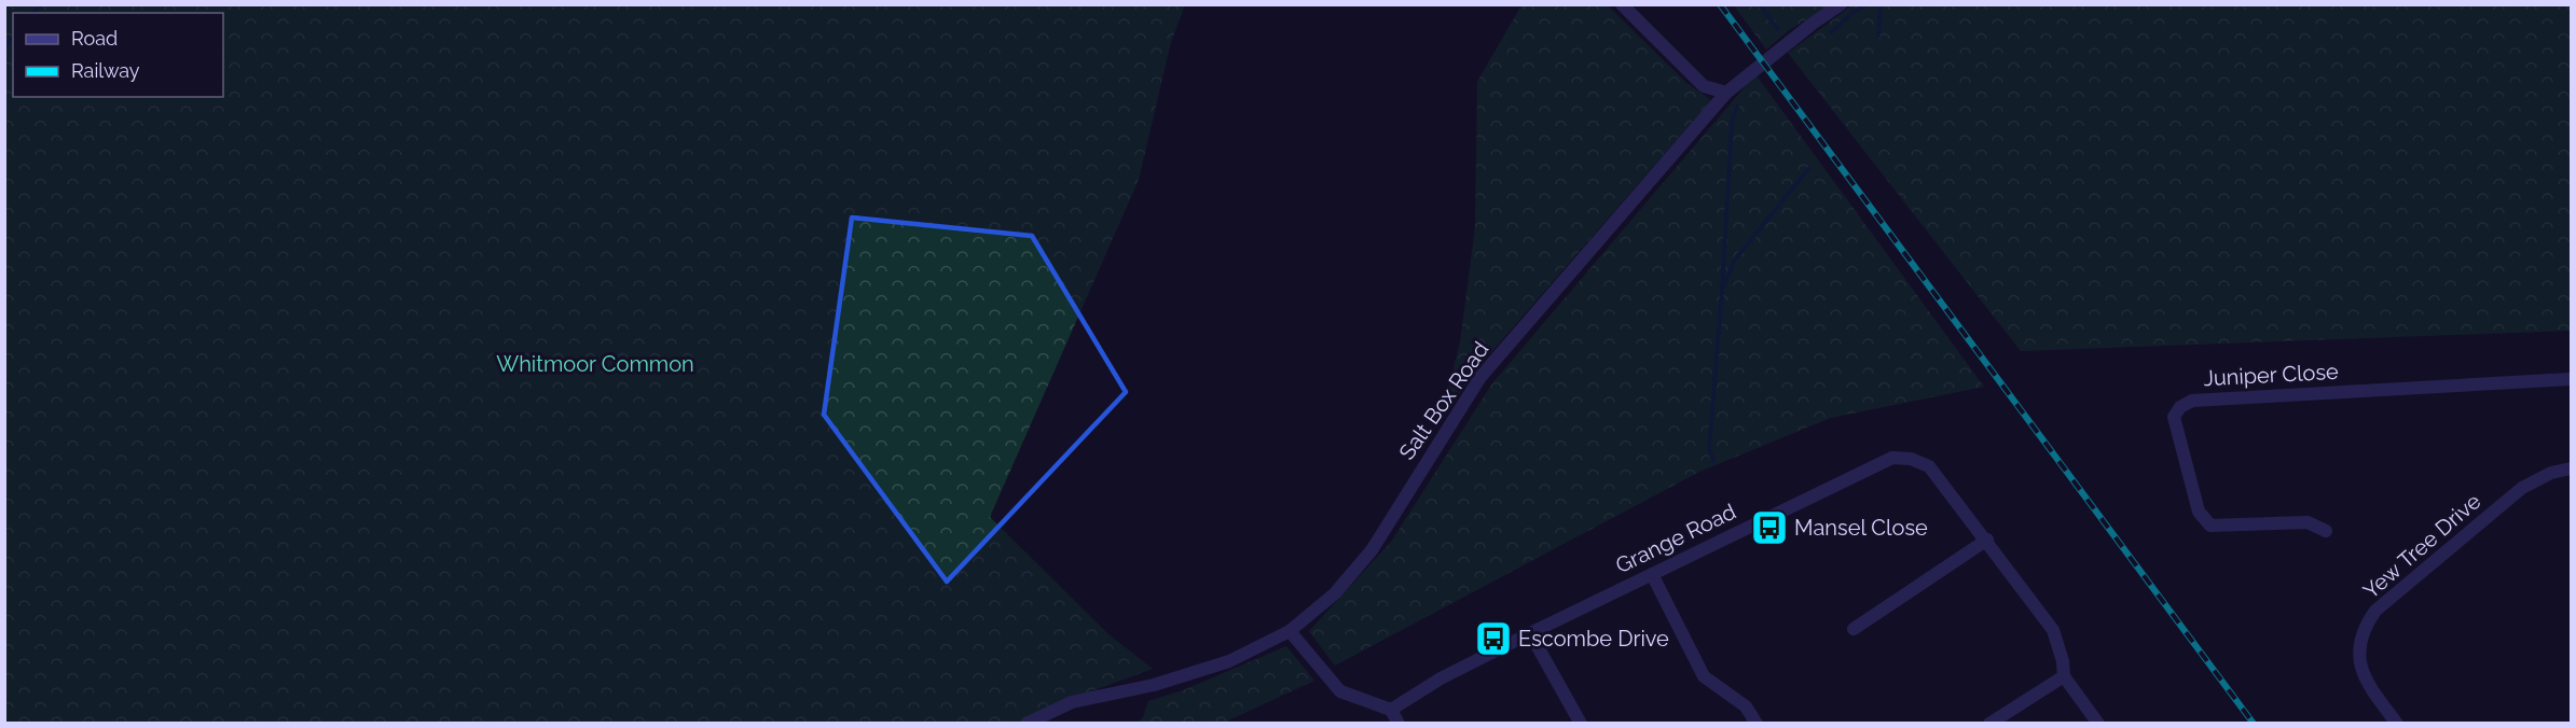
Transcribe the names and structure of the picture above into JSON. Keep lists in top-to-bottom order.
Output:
{
  "streets": {
    "street": [
      "Juniper Close",
      "Salt Box Road",
      "Grange Road",
      "Yew Tree Drive"
    ]
  },
  "parks": ["Whitmoor Common"],
  "places": {
    "bus stop": ["Mansel Close", "Escombe Drive"]
  },
  "legend": ["Road", "Railway"]
}
